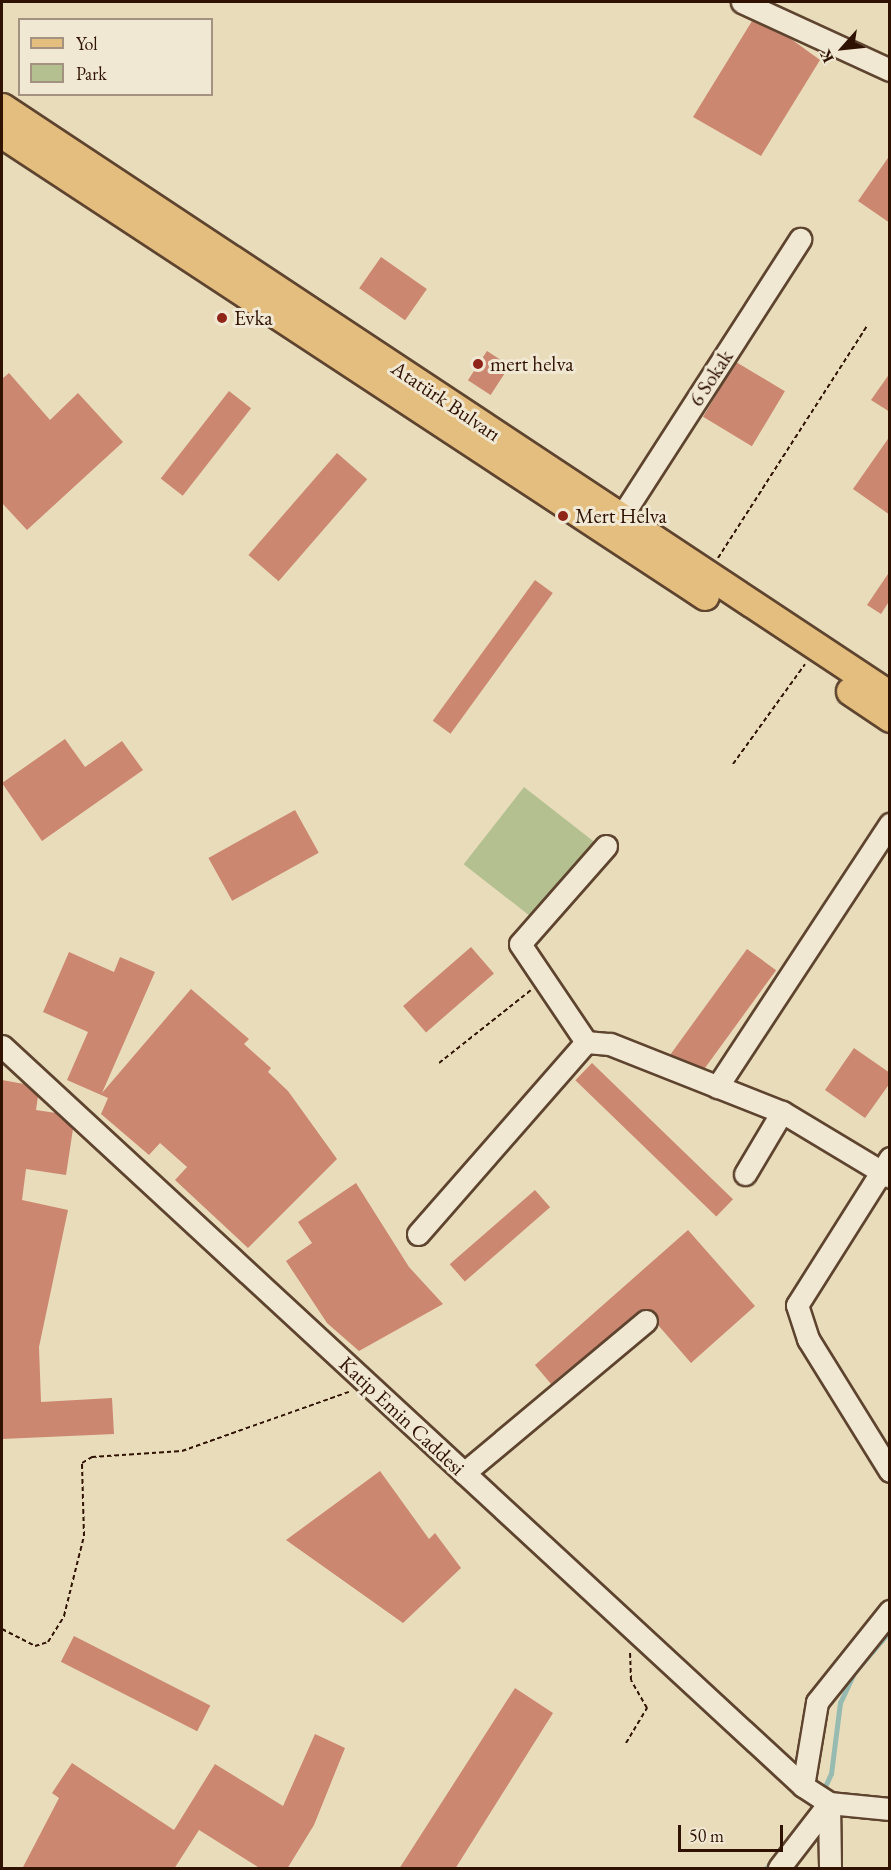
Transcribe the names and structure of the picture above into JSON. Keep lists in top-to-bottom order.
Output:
{
  "streets": {
    "main road": ["Atatürk Bulvarı"],
    "street": ["6 Sokak", "Katip Emin Caddesi"]
  },
  "crossings": [
    ["6 Sokak", "Atatürk Bulvarı"]
  ],
  "places": ["Evka", "mert helva", "Mert Helva"],
  "legend": ["Yol", "Park"],
  "scale_bar": "50 m",
  "north": "bottom left"
}
